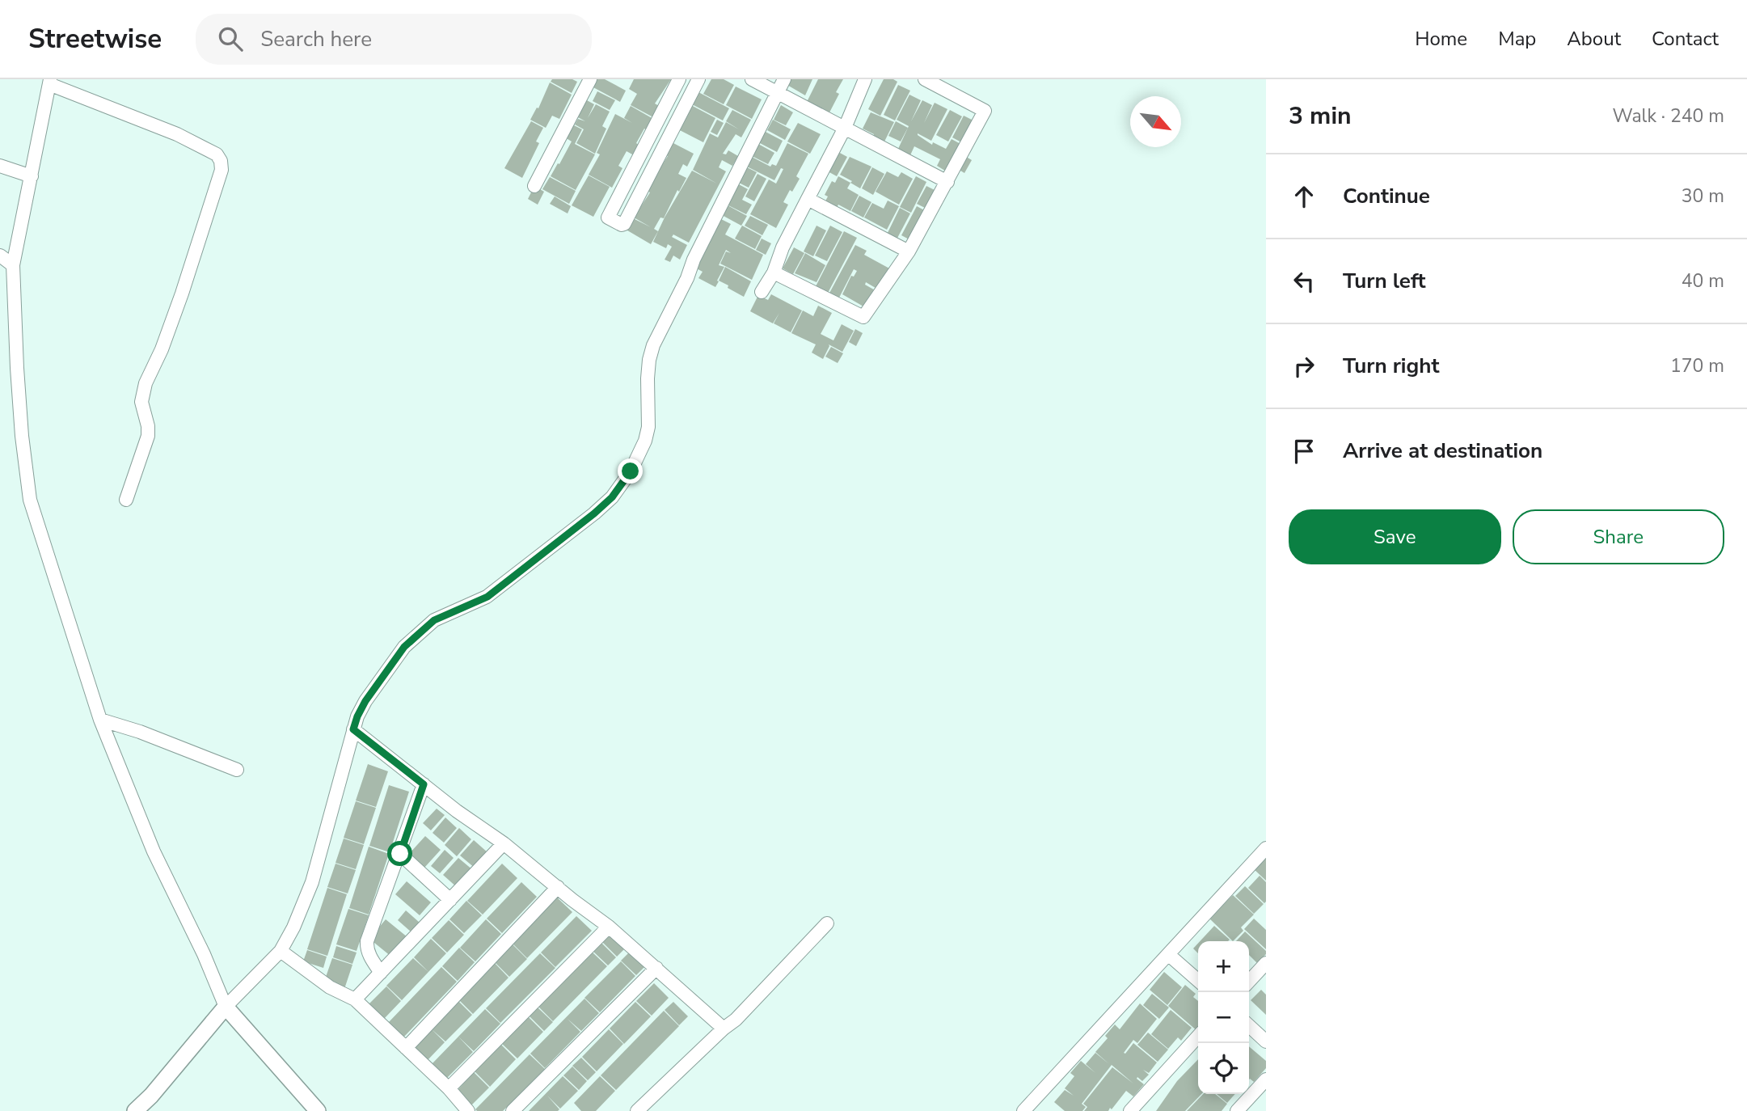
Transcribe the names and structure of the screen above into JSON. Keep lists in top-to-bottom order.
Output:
{
  "north": "bottom right",
  "page": {
    "header": "Streetwise",
    "search": "Search here",
    "nav": [
      "Home",
      "Map",
      "About",
      "Contact"
    ],
    "heading": ["3 min", "Walk · 240 m"],
    "list": [
      ["Continue", "30 m"],
      ["Turn left", "40 m"],
      ["Turn right", "170 m"],
      "Arrive at destination"
    ],
    "buttons": ["Save", "Share"],
    "map_buttons": ["+", "−"]
  }
}
